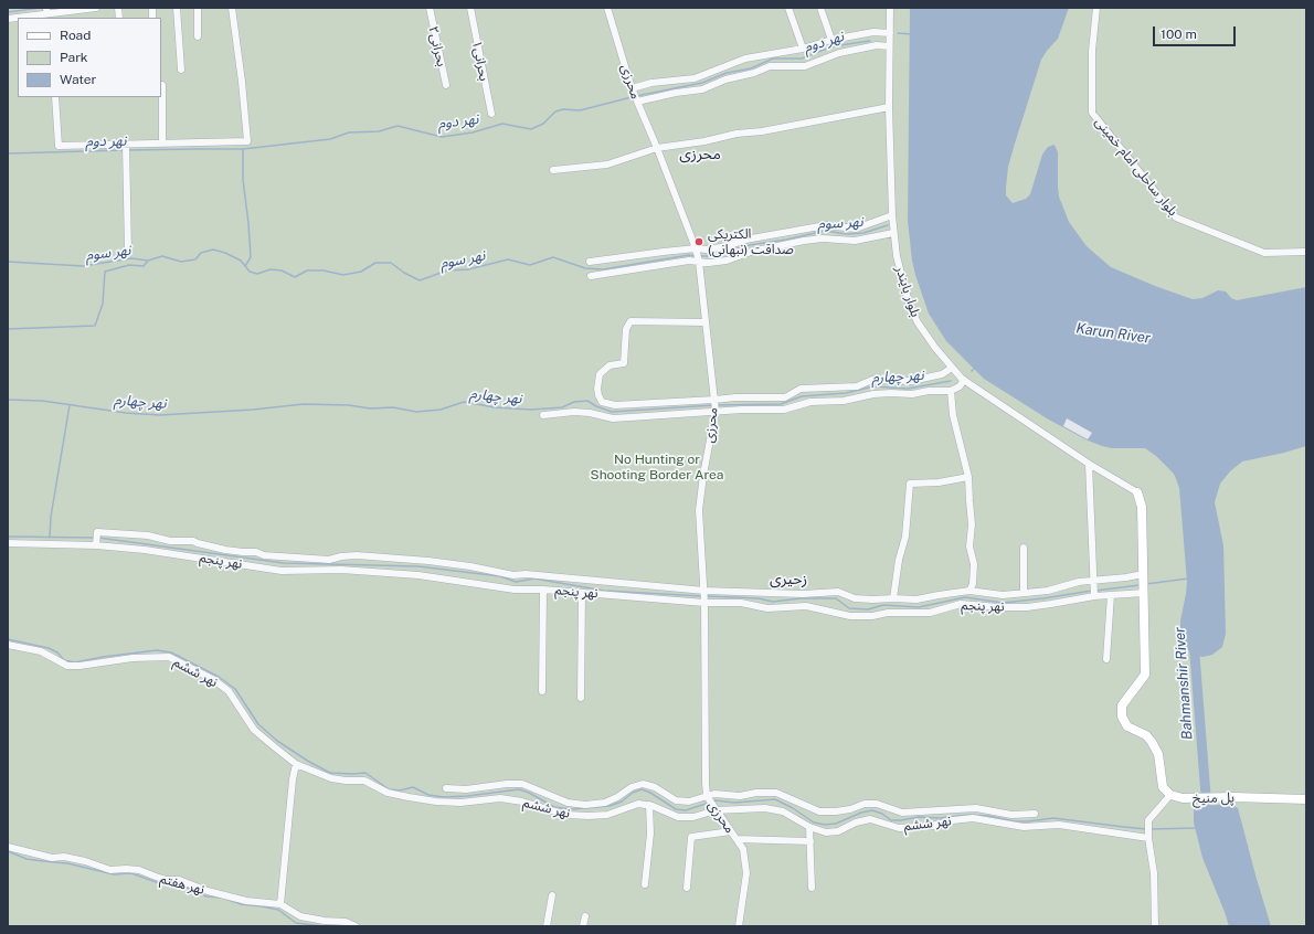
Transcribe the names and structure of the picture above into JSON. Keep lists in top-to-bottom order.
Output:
{
  "streets": {
    "main road": ["پل منیخ"],
    "street": [
      "بحرانی۲",
      "بحرانی۱",
      "محرزی",
      "بلوار ساحلی امام خمینی",
      "بلوار بایندر",
      "نهر پنجم",
      "نهر ششم",
      "نهر هفتم"
    ]
  },
  "crossings": [
    ["محرزی", "نهر پنجم"],
    ["محرزی", "نهر ششم"]
  ],
  "districts": ["محرزی", "زحیری"],
  "water": [
    "نهر دوم",
    "نهر سوم",
    "Karun River",
    "نهر چهارم",
    "Bahmanshir River"
  ],
  "parks": ["No Hunting or Shooting Border Area"],
  "places": ["الکتریکی صداقت (نبهانی)"],
  "legend": ["Road", "Park", "Water"],
  "scale_bar": "100 m"
}
